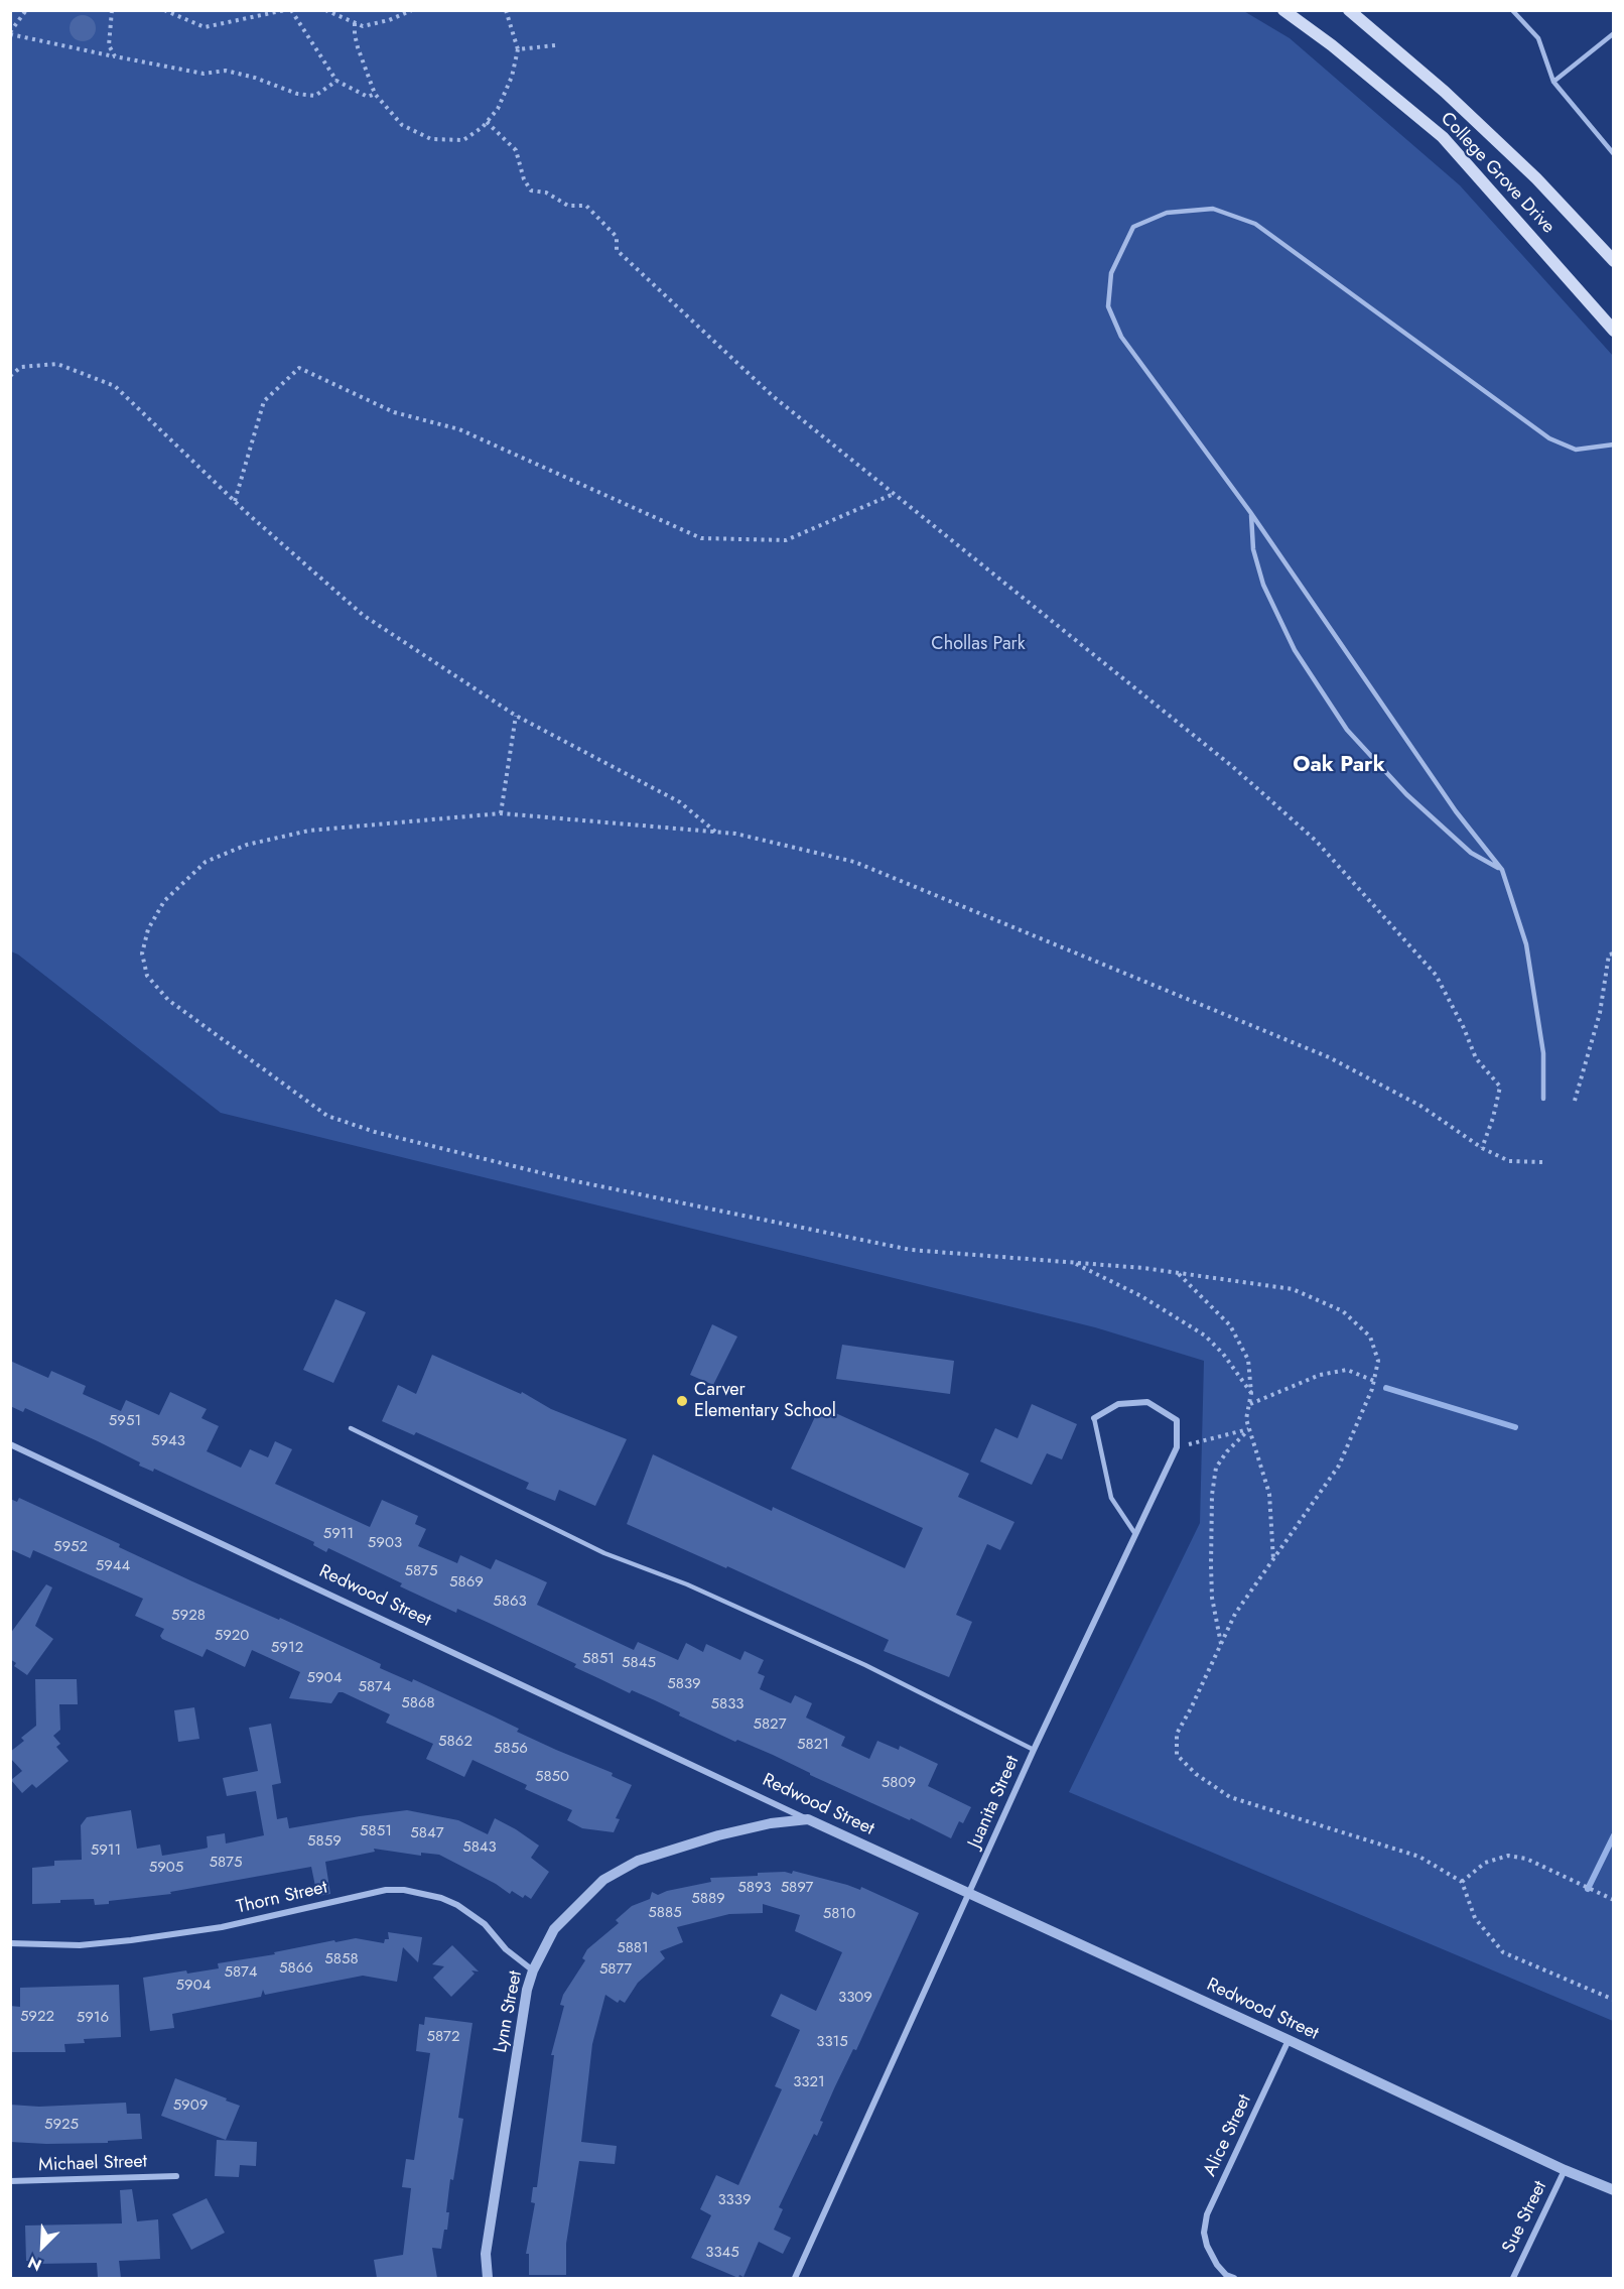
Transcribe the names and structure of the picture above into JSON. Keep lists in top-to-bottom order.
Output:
{
  "streets": {
    "main road": ["College Grove Drive"],
    "street": [
      "Redwood Street",
      "Juanita Street",
      "Thorn Street",
      "Lynn Street",
      "Alice Street",
      "Michael Street",
      "Sue Street"
    ]
  },
  "crossings": [
    ["Redwood Street", "Juanita Street"],
    ["Redwood Street", "Lynn Street"],
    ["Redwood Street", "Alice Street"],
    ["Redwood Street", "Sue Street"],
    ["Thorn Street", "Lynn Street"]
  ],
  "districts": ["Oak Park"],
  "parks": ["Chollas Park"],
  "places": ["Carver Elementary School"],
  "house_numbers": [
    "5951",
    "5943",
    "5911",
    "5903",
    "5952",
    "5944",
    "5875",
    "5869",
    "5863",
    "5928",
    "5920",
    "5912",
    "5851",
    "5845",
    "5904",
    "5839",
    "5874",
    "5868",
    "5833",
    "5827",
    "5862",
    "5821",
    "5856",
    "5850",
    "5809",
    "5851",
    "5847",
    "5859",
    "5843",
    "5911",
    "5875",
    "5905",
    "5893",
    "5897",
    "5889",
    "5885",
    "5810",
    "5881",
    "5858",
    "5866",
    "5877",
    "5874",
    "5904",
    "3309",
    "5922",
    "5916",
    "5872",
    "3315",
    "3321",
    "5909",
    "5925",
    "3339",
    "3345"
  ],
  "north": "bottom left"
}
